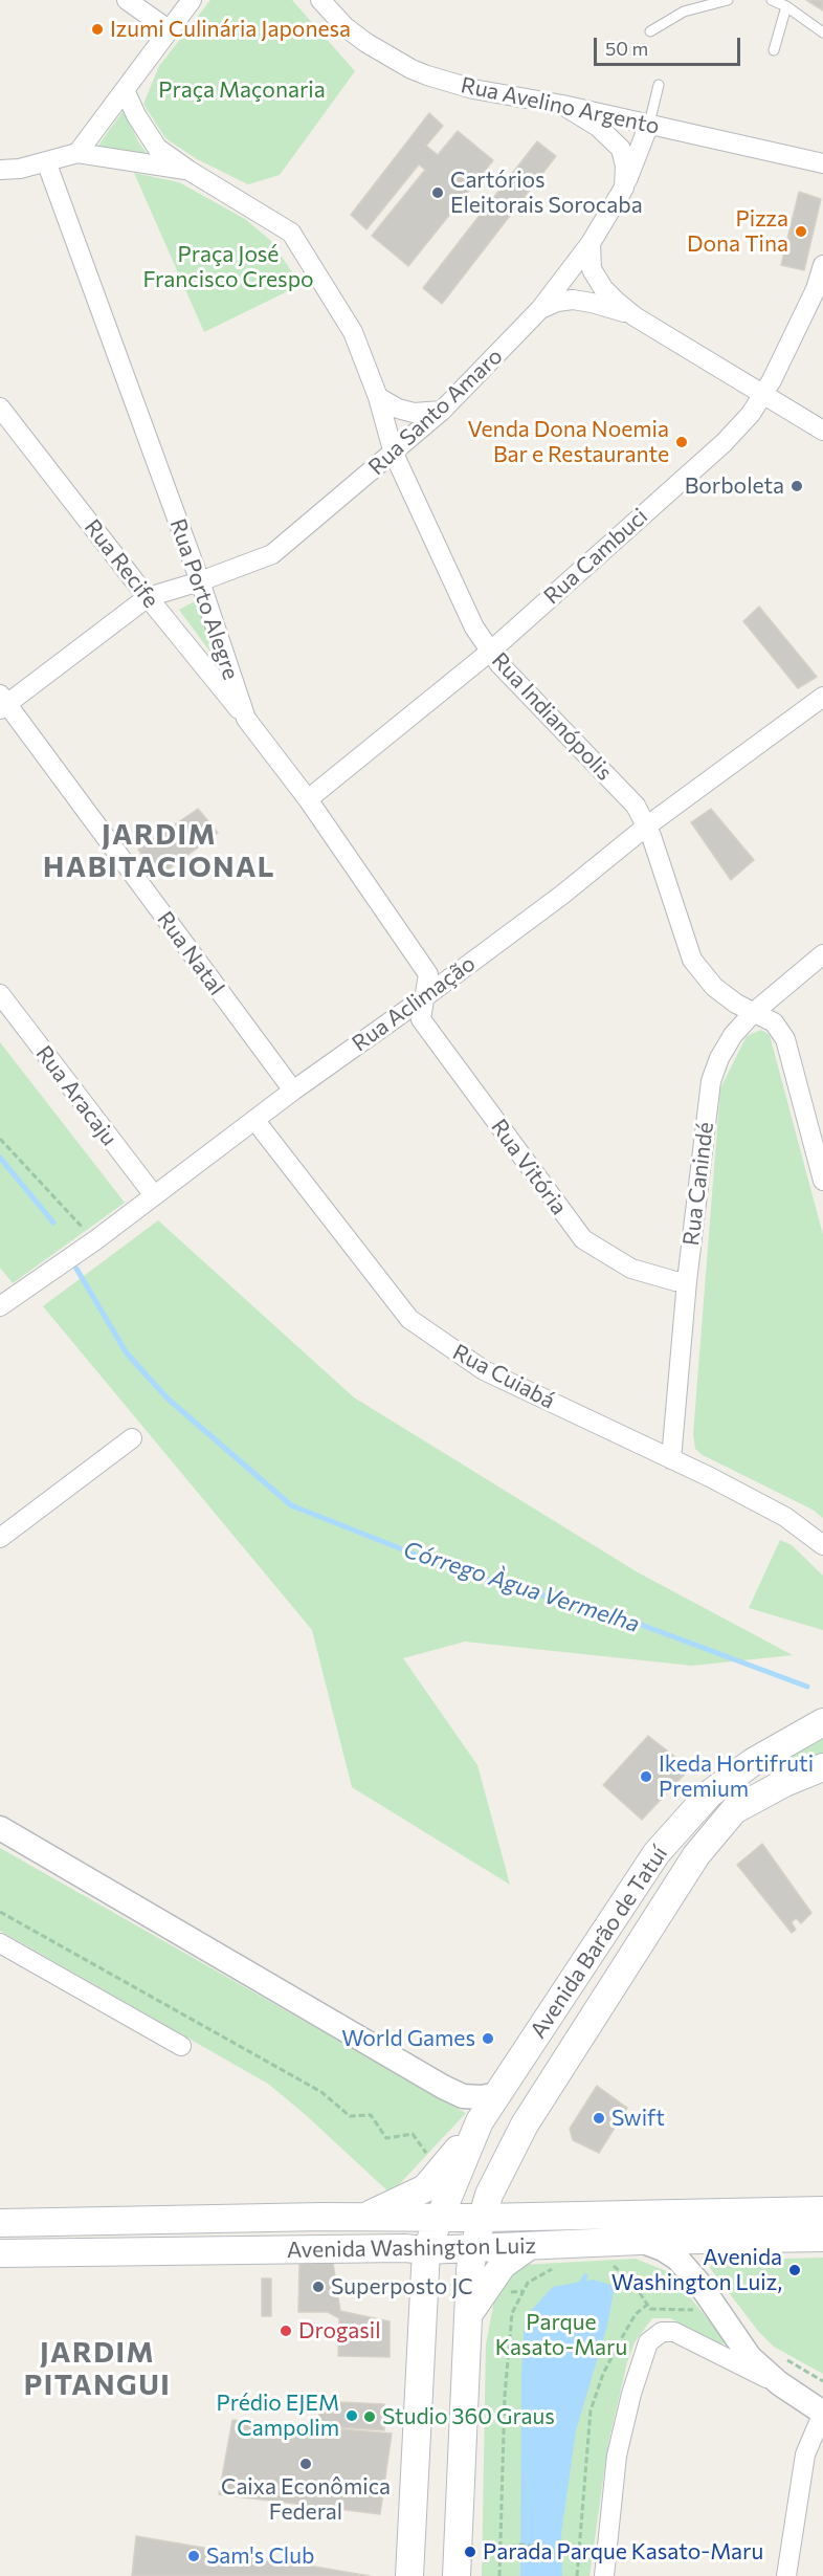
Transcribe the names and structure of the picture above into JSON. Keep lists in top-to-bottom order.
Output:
{
  "streets": {
    "main road": ["Avenida Barão de Tatuí", "Avenida Washington Luiz"],
    "street": [
      "Rua Avelino Argento",
      "Rua Santo Amaro",
      "Rua Cambuci",
      "Rua Recife",
      "Rua Porto Alegre",
      "Rua Indianópolis",
      "Rua Natal",
      "Rua Aclimação",
      "Rua Aracaju",
      "Rua Vitória",
      "Rua Canindé",
      "Rua Cuiabá"
    ]
  },
  "crossings": [
    ["Rua Avelino Argento", "Rua Santo Amaro"],
    ["Rua Santo Amaro", "Rua Recife"],
    ["Rua Santo Amaro", "Rua Porto Alegre"],
    ["Rua Santo Amaro", "Rua Indianópolis"],
    ["Rua Cambuci", "Rua Porto Alegre"],
    ["Rua Cambuci", "Rua Indianópolis"],
    ["Rua Recife", "Rua Porto Alegre"],
    ["Rua Porto Alegre", "Rua Aclimação"],
    ["Rua Porto Alegre", "Rua Vitória"],
    ["Rua Indianópolis", "Rua Aclimação"],
    ["Rua Indianópolis", "Rua Canindé"],
    ["Rua Natal", "Rua Aclimação"],
    ["Rua Aclimação", "Rua Aracaju"],
    ["Rua Aclimação", "Rua Vitória"],
    ["Rua Aclimação", "Rua Cuiabá"],
    ["Rua Vitória", "Rua Canindé"],
    ["Rua Canindé", "Rua Cuiabá"],
    ["Avenida Barão de Tatuí", "Avenida Washington Luiz"]
  ],
  "districts": ["JARDIM HABITACIONAL", "JARDIM PITANGUI"],
  "water": ["Córrego Àgua Vermelha"],
  "parks": ["Praça Maçonaria", "Praça José Francisco Crespo", "Parque Kasato-Maru"],
  "places": [
    "Izumi Culinária Japonesa",
    "Cartórios Eleitorais Sorocaba",
    "Pizza Dona Tina",
    "Venda Dona Noemia Bar e Restaurante",
    "Borboleta",
    "Ikeda Hortifruti Premium",
    "World Games",
    "Swift",
    "Avenida Washington Luiz,",
    "Superposto JC",
    "Drogasil",
    "Prédio EJEM Campolim",
    "Studio 360 Graus",
    "Caixa Econômica Federal",
    "Parada Parque Kasato-Maru",
    "Sam's Club"
  ],
  "scale_bar": "50 m"
}
